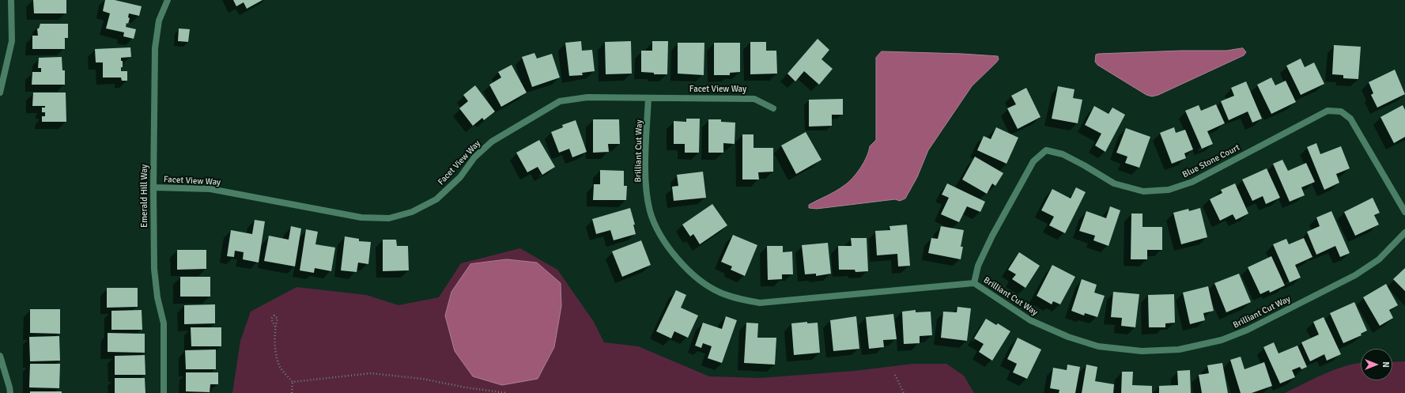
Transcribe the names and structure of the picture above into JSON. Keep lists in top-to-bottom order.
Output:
{
  "streets": {
    "street": [
      "Facet View Way",
      "Brilliant Cut Way",
      "Blue Stone Court",
      "Emerald Hill Way"
    ]
  },
  "crossings": [
    ["Facet View Way", "Brilliant Cut Way"],
    ["Facet View Way", "Emerald Hill Way"],
    ["Brilliant Cut Way", "Blue Stone Court"]
  ],
  "north": "right"
}
